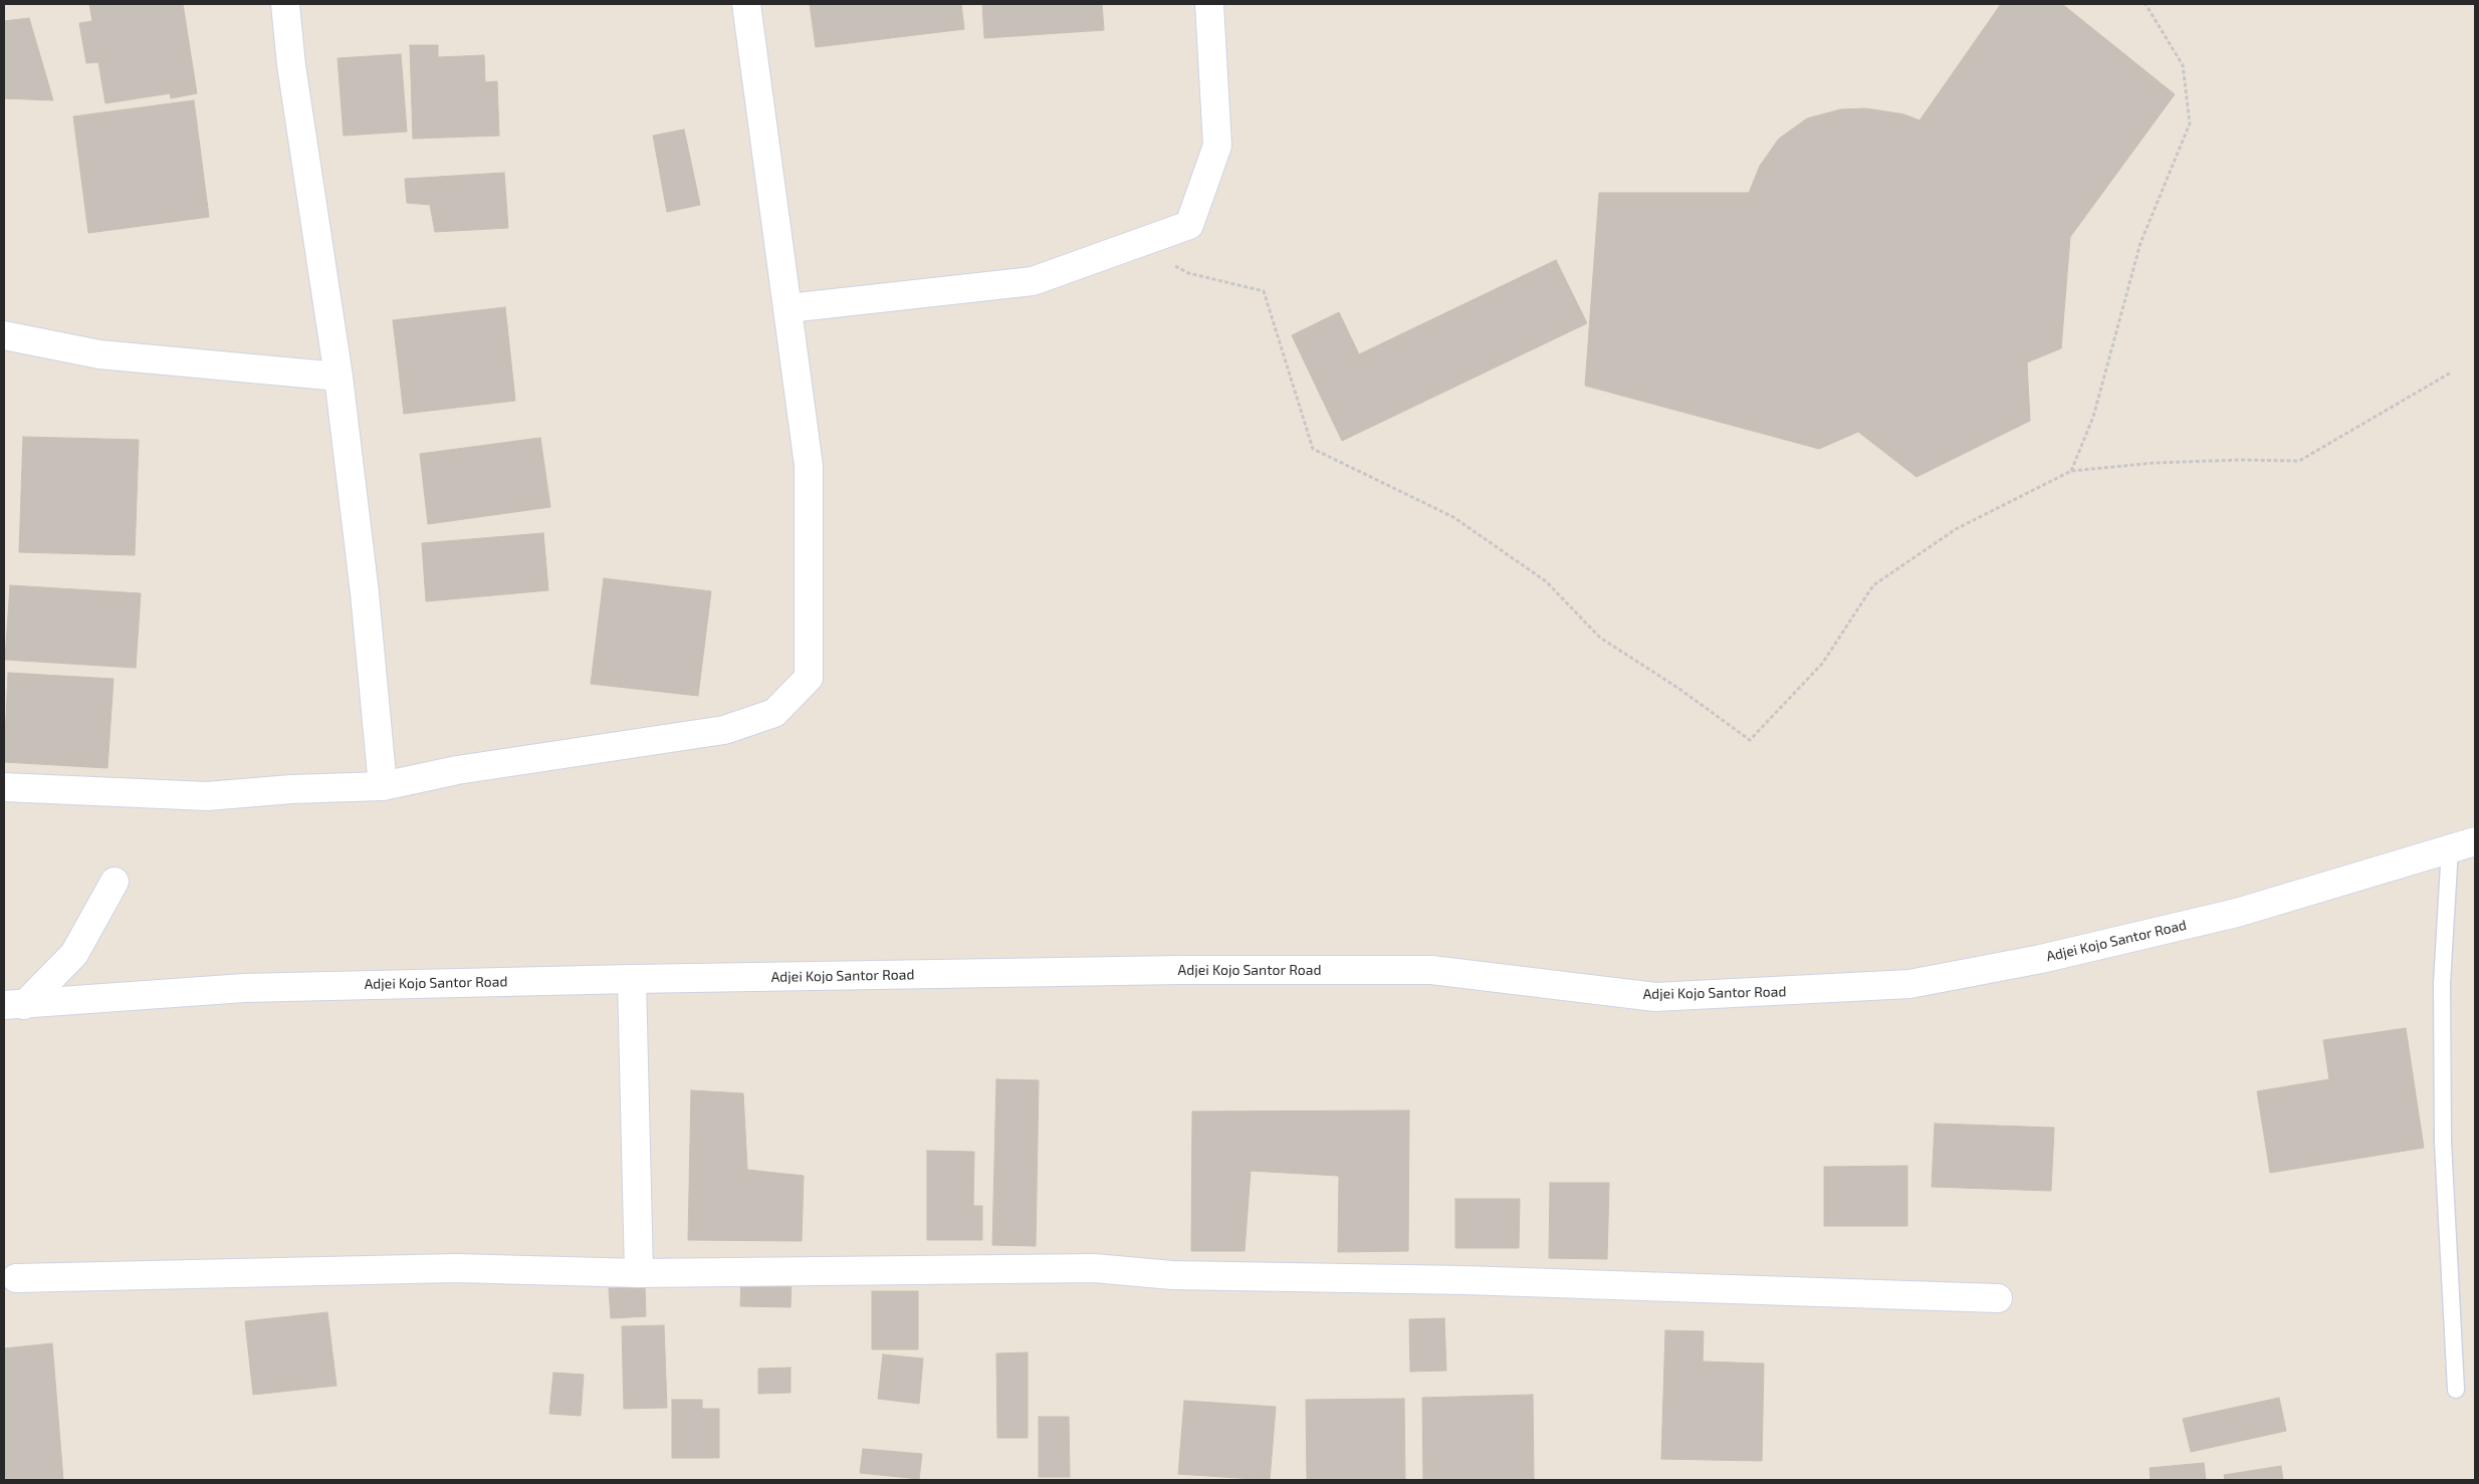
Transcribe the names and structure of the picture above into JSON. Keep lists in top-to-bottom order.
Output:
{
  "streets": {
    "street": ["Adjei Kojo Santor Road"]
  }
}
